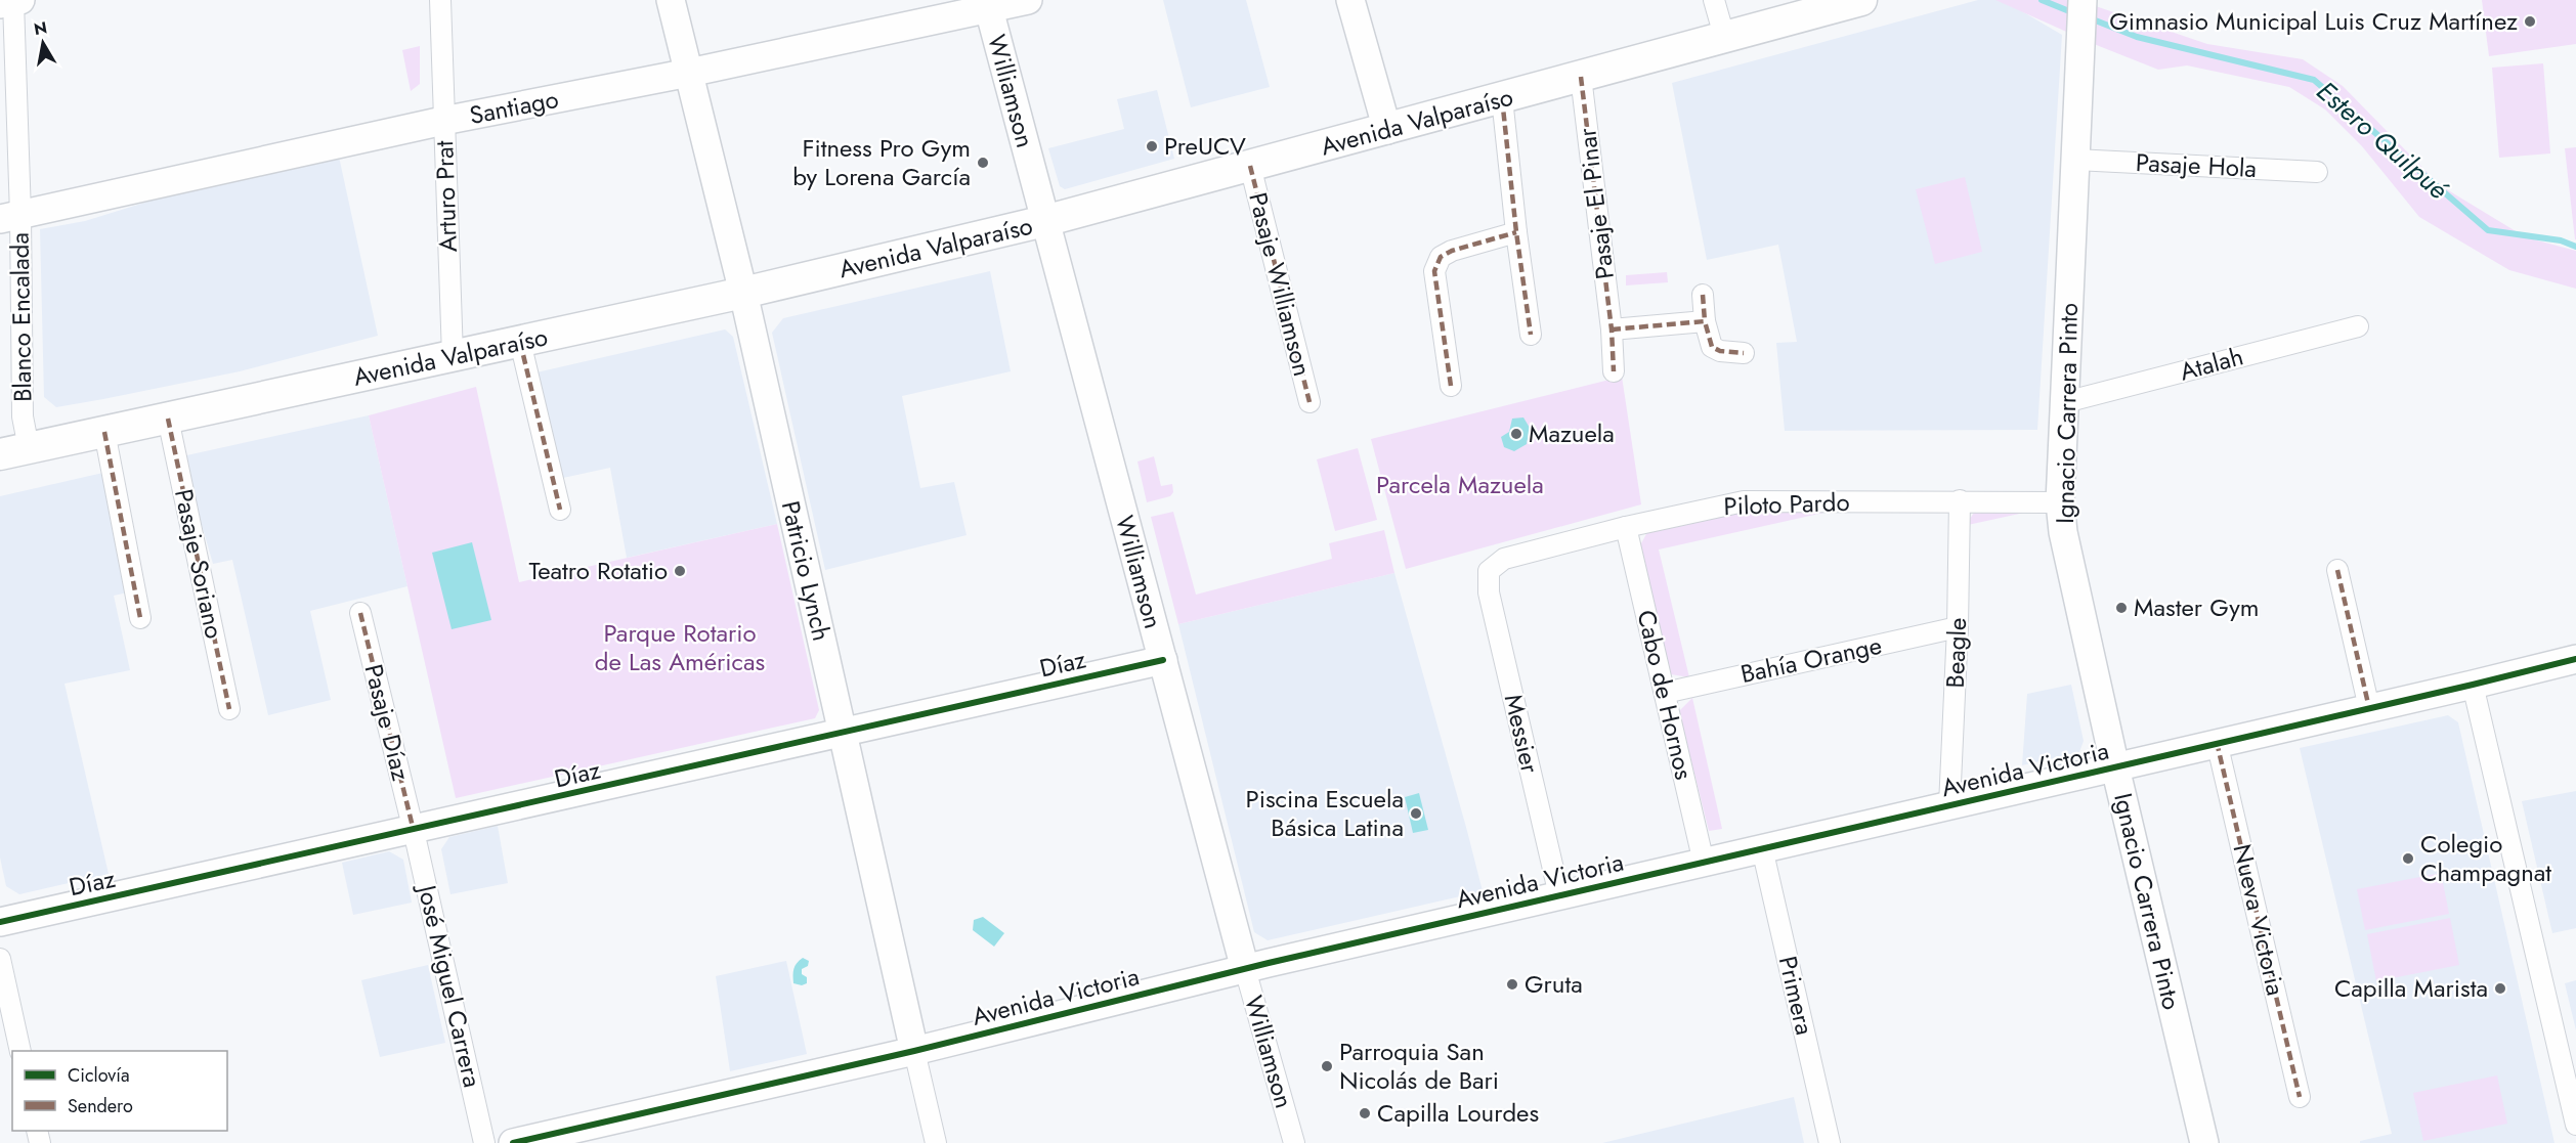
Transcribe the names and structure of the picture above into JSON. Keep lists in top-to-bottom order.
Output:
{
  "streets": {
    "main road": ["Avenida Valparaíso"],
    "street": [
      "Williamson",
      "Santiago",
      "Pasaje Hola",
      "Arturo Prat",
      "Pasaje El Pinar",
      "Pasaje Williamson",
      "Blanco Encalada",
      "Atalah",
      "Ignacio Carrera Pinto",
      "Piloto Pardo",
      "Pasaje Soriano",
      "Patricio Lynch",
      "Beagle",
      "Bahía Orange",
      "Díaz",
      "Cabo de Hornos",
      "Pasaje Díaz",
      "Messier",
      "Avenida Victoria",
      "Nueva Victoria",
      "José Miguel Carrera",
      "Primera"
    ]
  },
  "crossings": [
    ["Williamson", "Santiago"],
    ["Williamson", "Avenida Valparaíso"],
    ["Williamson", "Díaz"],
    ["Williamson", "Avenida Victoria"],
    ["Santiago", "Arturo Prat"],
    ["Santiago", "Blanco Encalada"],
    ["Santiago", "Patricio Lynch"],
    ["Avenida Valparaíso", "Arturo Prat"],
    ["Avenida Valparaíso", "Pasaje El Pinar"],
    ["Avenida Valparaíso", "Pasaje Williamson"],
    ["Avenida Valparaíso", "Blanco Encalada"],
    ["Avenida Valparaíso", "Pasaje Soriano"],
    ["Avenida Valparaíso", "Patricio Lynch"],
    ["Pasaje Hola", "Ignacio Carrera Pinto"],
    ["Atalah", "Ignacio Carrera Pinto"],
    ["Ignacio Carrera Pinto", "Piloto Pardo"],
    ["Ignacio Carrera Pinto", "Avenida Victoria"],
    ["Piloto Pardo", "Beagle"],
    ["Piloto Pardo", "Cabo de Hornos"],
    ["Piloto Pardo", "Messier"],
    ["Patricio Lynch", "Díaz"],
    ["Patricio Lynch", "Avenida Victoria"],
    ["Beagle", "Bahía Orange"],
    ["Beagle", "Avenida Victoria"],
    ["Bahía Orange", "Cabo de Hornos"],
    ["Díaz", "Pasaje Díaz"],
    ["Díaz", "José Miguel Carrera"],
    ["Cabo de Hornos", "Avenida Victoria"],
    ["Pasaje Díaz", "José Miguel Carrera"],
    ["Messier", "Avenida Victoria"],
    ["Avenida Victoria", "Nueva Victoria"],
    ["Avenida Victoria", "Primera"]
  ],
  "water": ["Estero Quilpué"],
  "parks": ["Parcela Mazuela", "Parque Rotario de Las Américas"],
  "places": [
    "Gimnasio Municipal Luis Cruz Martínez",
    "PreUCV",
    "Fitness Pro Gym by Lorena García",
    "Mazuela",
    "Teatro Rotatio",
    "Master Gym",
    "Piscina Escuela Básica Latina",
    "Colegio Champagnat",
    "Gruta",
    "Capilla Marista",
    "Parroquia San Nicolás de Bari",
    "Capilla Lourdes"
  ],
  "legend": ["Ciclovía", "Sendero"],
  "north": "top"
}
